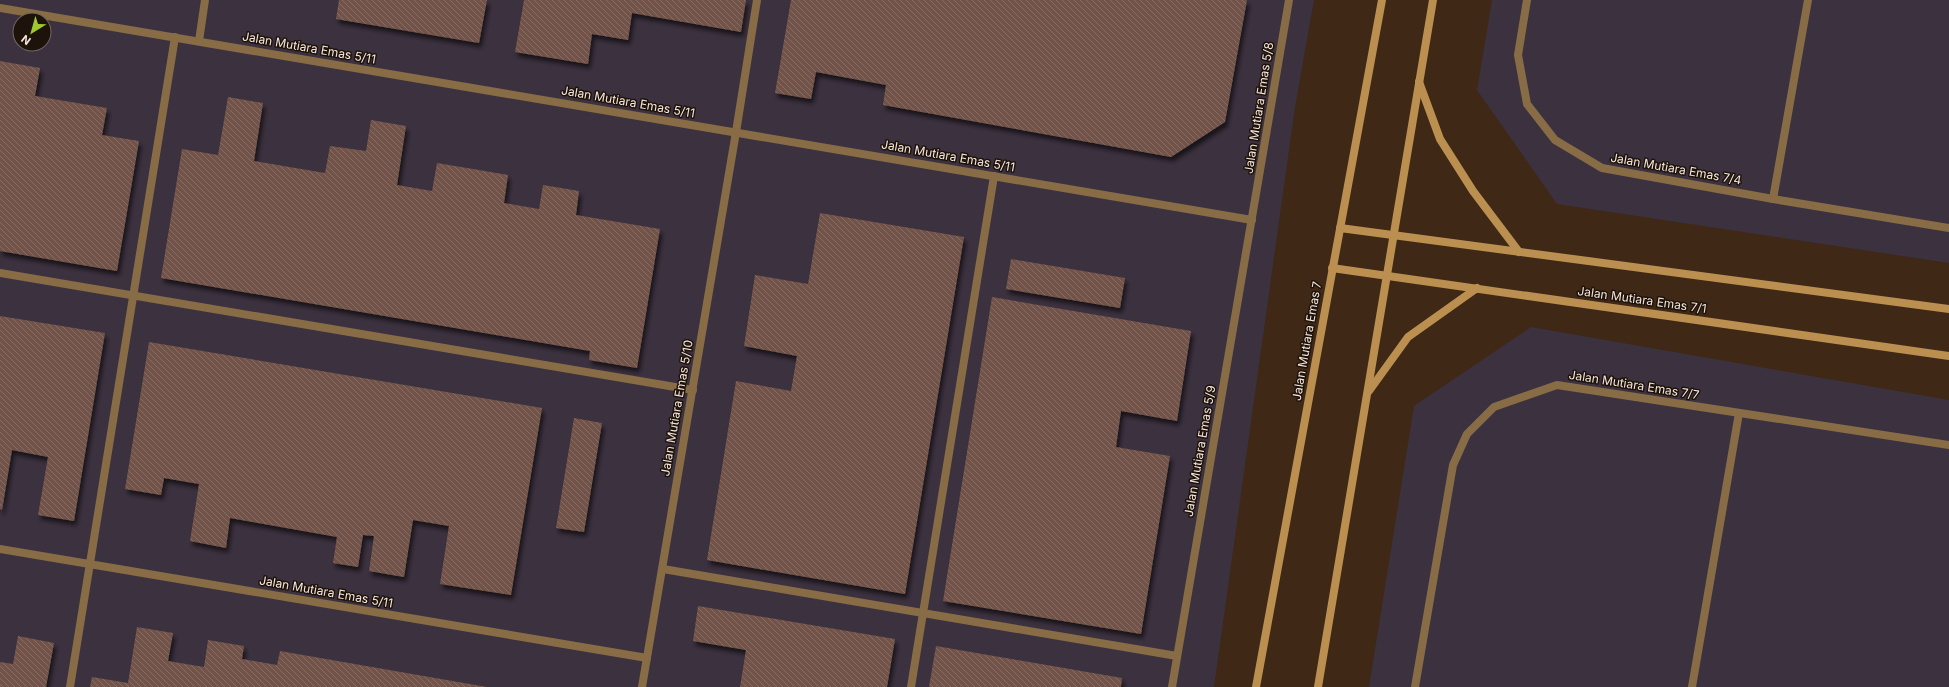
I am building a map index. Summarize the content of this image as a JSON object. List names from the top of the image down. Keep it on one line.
{"streets":{"street":["Jalan Mutiara Emas 5/11","Jalan Mutiara Emas 5/8","Jalan Mutiara Emas 7/4","Jalan Mutiara Emas 7/1","Jalan Mutiara Emas 7","Jalan Mutiara Emas 7/7","Jalan Mutiara Emas 5/10","Jalan Mutiara Emas 5/9"]},"crossings":[["Jalan Mutiara Emas 5/11","Jalan Mutiara Emas 5/8"],["Jalan Mutiara Emas 5/11","Jalan Mutiara Emas 5/10"],["Jalan Mutiara Emas 5/11","Jalan Mutiara Emas 5/9"],["Jalan Mutiara Emas 5/8","Jalan Mutiara Emas 5/9"],["Jalan Mutiara Emas 7/1","Jalan Mutiara Emas 7"]],"north":"bottom left"}
